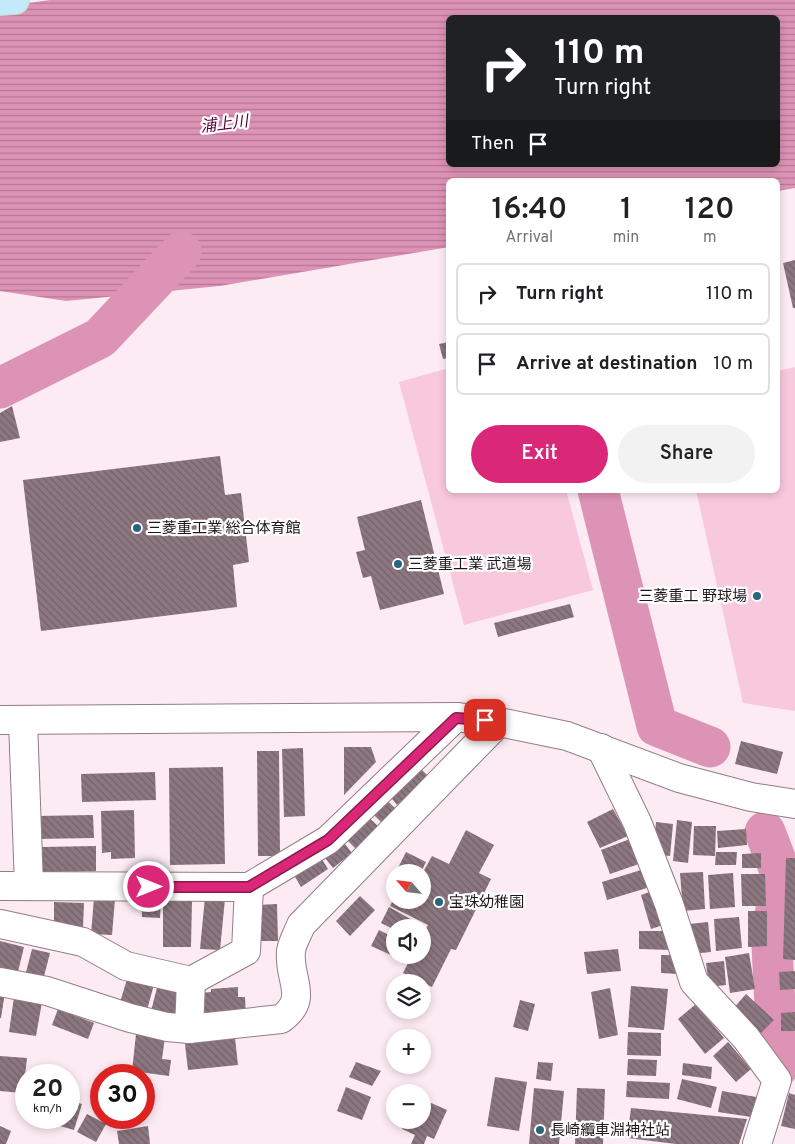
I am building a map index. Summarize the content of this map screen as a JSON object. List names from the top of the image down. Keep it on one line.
{"water":["浦上川"],"places":["三菱重工業 総合体育館","三菱重工業 武道場","三菱重工 野球場","宝珠幼稚園","長崎纜車淵神社站"],"north":"top left","page":{"turn":["110 m","Turn right"],"then":"Then","eta":["16:40","Arrival","1","min","120","m"],"list":[{"name":"Turn right","value":"110 m"},{"name":"Arrive at destination","value":"10 m"}],"buttons":["Exit","Share"],"map_buttons":["+","−"],"speed":"20 km/h","limit":"30"}}
